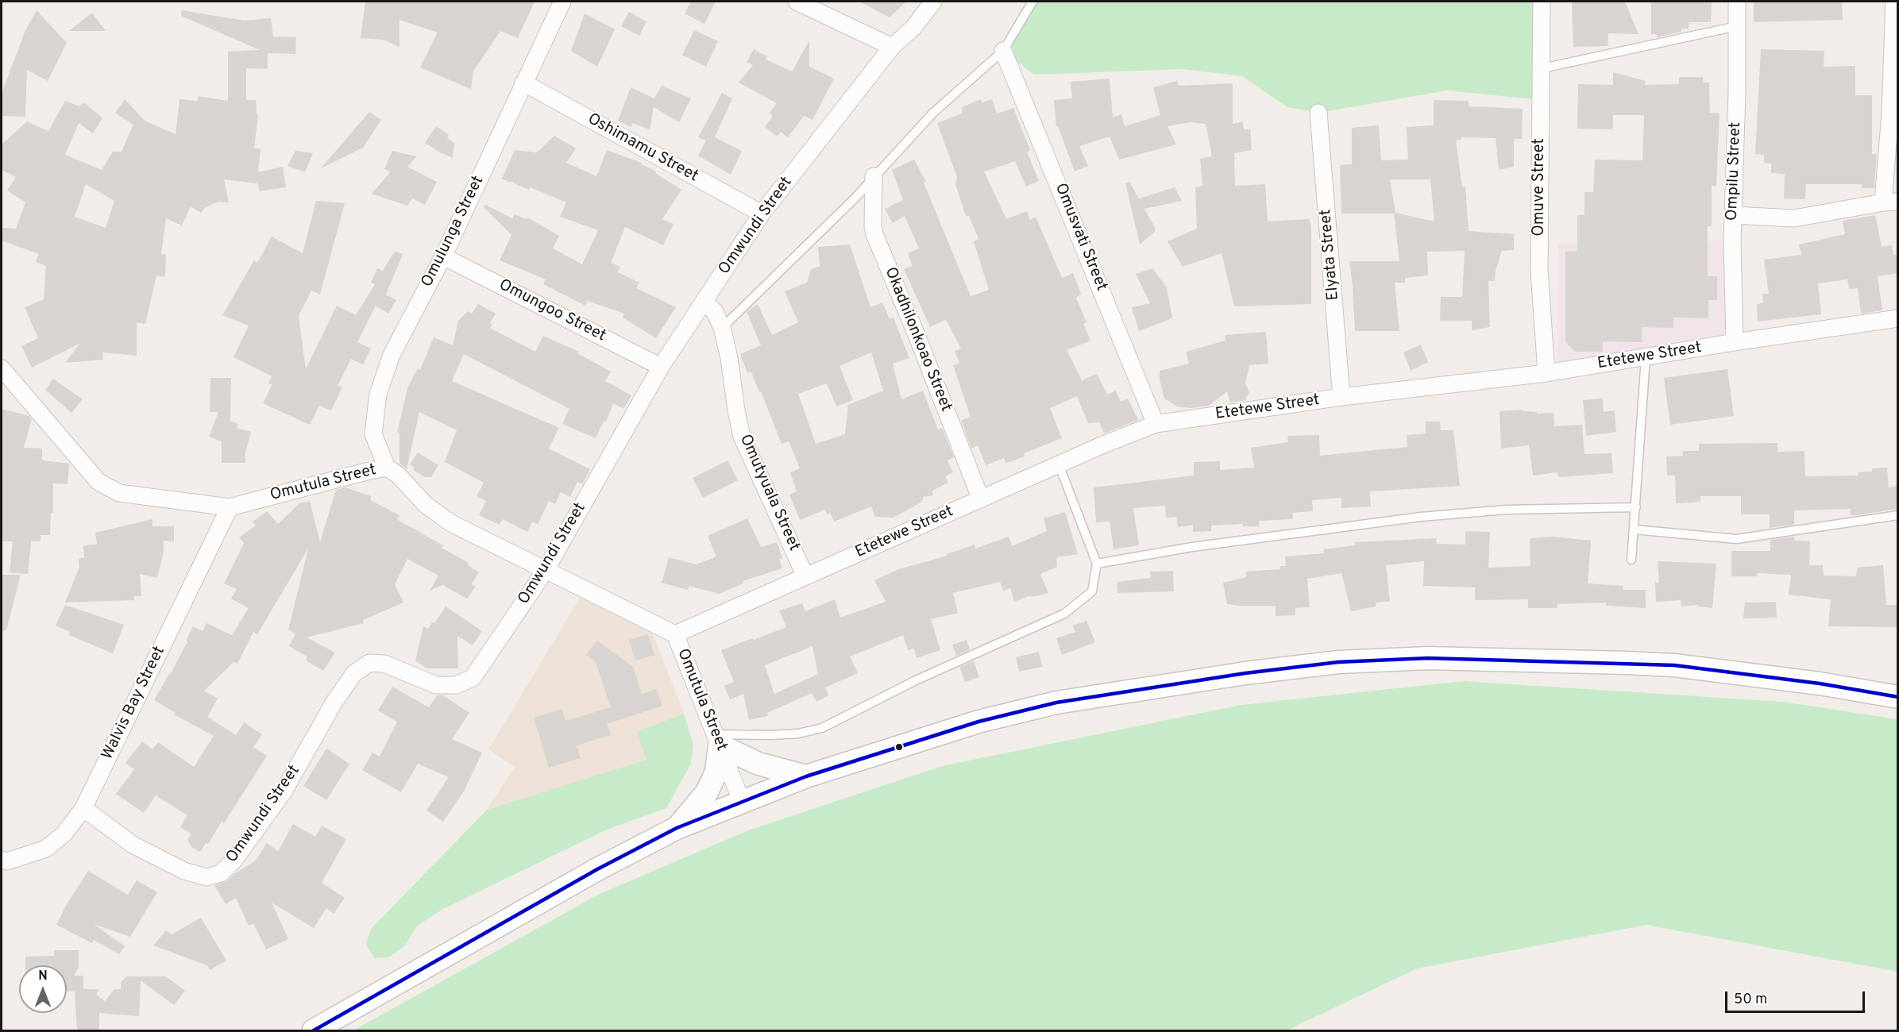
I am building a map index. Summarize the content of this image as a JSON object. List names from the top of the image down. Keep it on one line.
{"streets":{"street":["Oshimamu Street","Ompilu Street","Omuve Street","Omwundi Street","Omulunga Street","Omusvati Street","Elyata Street","Omungoo Street","Okadhilonkoao Street","Etetewe Street","Omutula Street","Omutyuala Street","Walvis Bay Street"]},"crossings":[["Oshimamu Street","Omwundi Street"],["Oshimamu Street","Omulunga Street"],["Ompilu Street","Etetewe Street"],["Omuve Street","Etetewe Street"],["Omwundi Street","Omungoo Street"],["Omwundi Street","Omutula Street"],["Omwundi Street","Omutyuala Street"],["Omwundi Street","Walvis Bay Street"],["Omulunga Street","Omungoo Street"],["Omulunga Street","Omutula Street"],["Omusvati Street","Etetewe Street"],["Elyata Street","Etetewe Street"],["Okadhilonkoao Street","Etetewe Street"],["Etetewe Street","Omutula Street"],["Etetewe Street","Omutyuala Street"],["Omutula Street","Walvis Bay Street"]],"scale_bar":"50 m","north":"top"}
